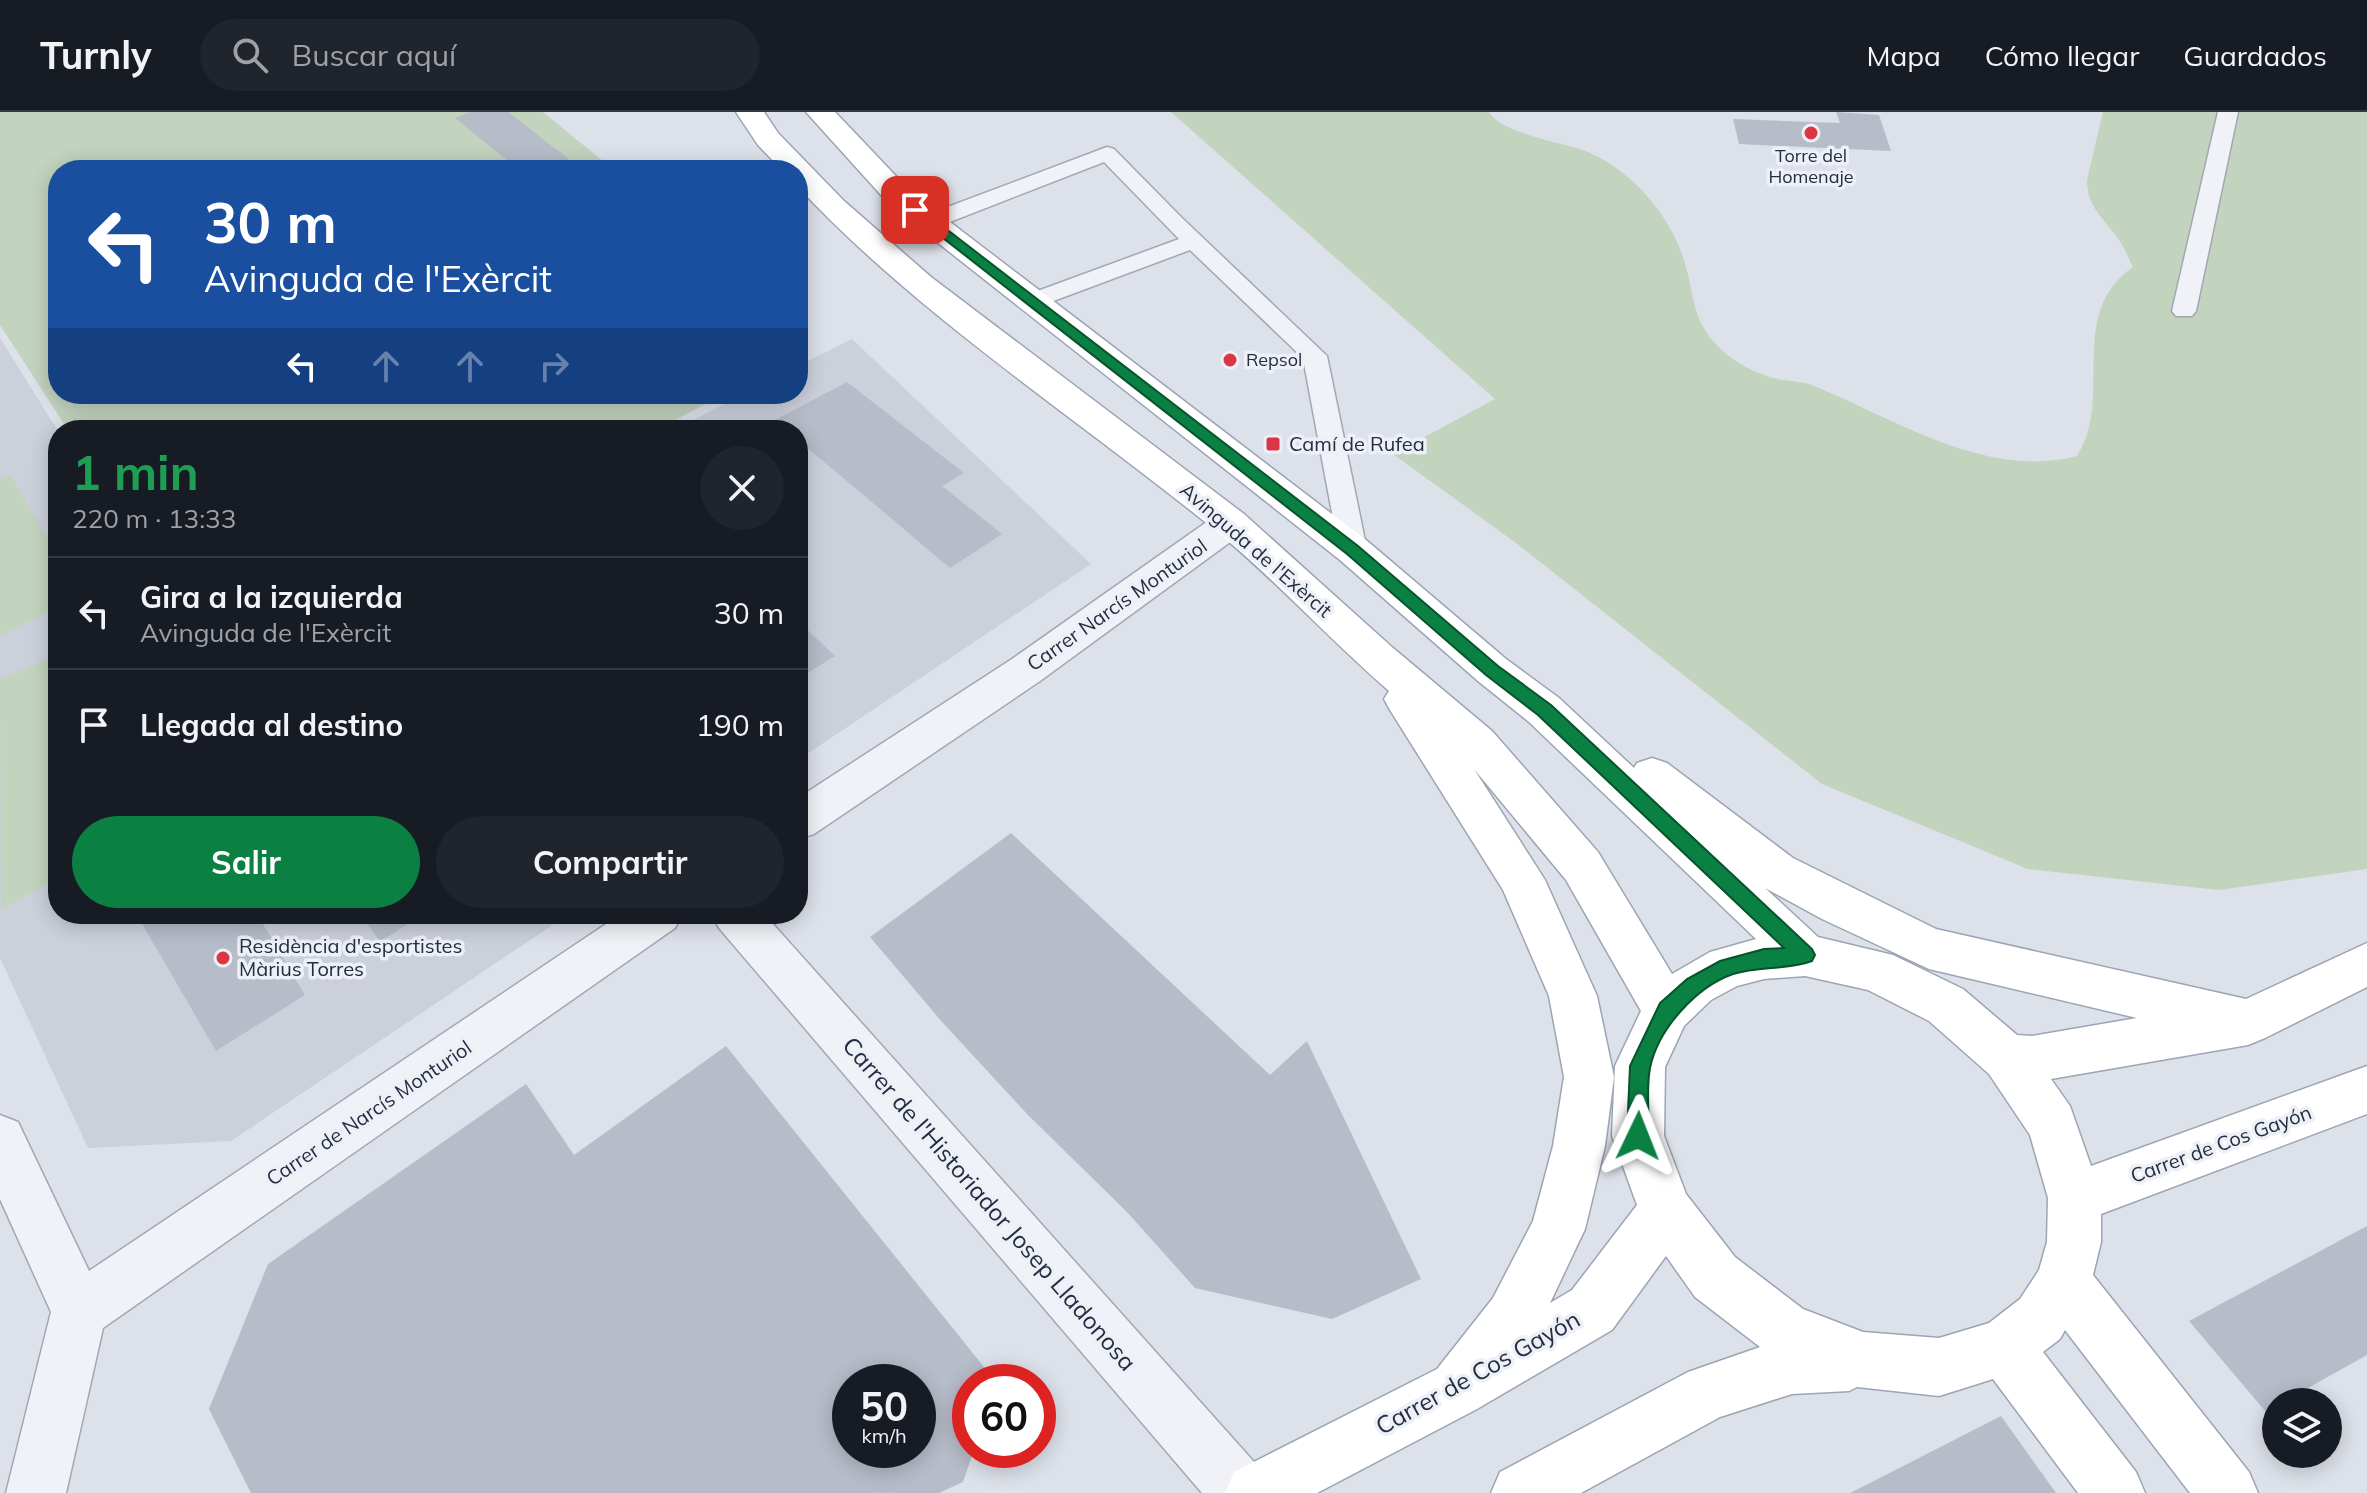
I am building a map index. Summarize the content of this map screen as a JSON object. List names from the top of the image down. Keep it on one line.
{"streets":{"main road":["Avinguda de l'Exèrcit","Carrer de Cos Gayón"],"street":["Carrer Narcís Monturiol","Carrer de Narcís Monturiol","Carrer de l'Historiador Josep Lladonosa"]},"crossings":[["Avinguda de l'Exèrcit","Carrer Narcís Monturiol"]],"places":{"other":["Torre del Homenaje","Repsol","Residència d'esportistes Màrius Torres"],"transit":["Camí de Rufea"]},"page":{"header":"Turnly","search":"Buscar aquí","nav":["Mapa","Cómo llegar","Guardados"],"turn":["30 m","Avinguda de l'Exèrcit"],"heading":["1 min","220 m · 13:33"],"list":[{"name":"Gira a la izquierda","note":"Avinguda de l'Exèrcit","value":"30 m"},{"name":"Llegada al destino","value":"190 m"}],"buttons":["Salir","Compartir"],"speed":"50 km/h","limit":"60"}}
